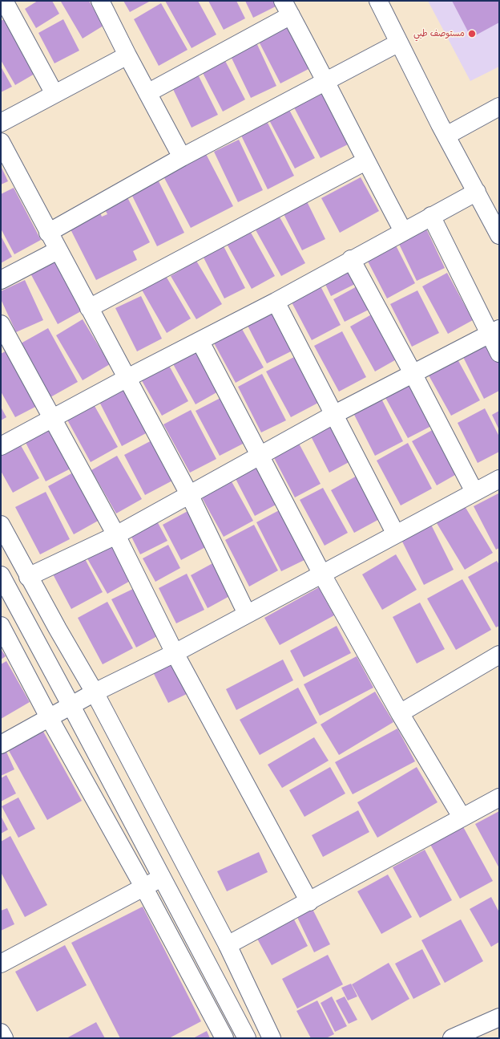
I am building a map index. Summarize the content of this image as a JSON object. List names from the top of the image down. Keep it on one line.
{"places":["مستوصف طبي"]}
